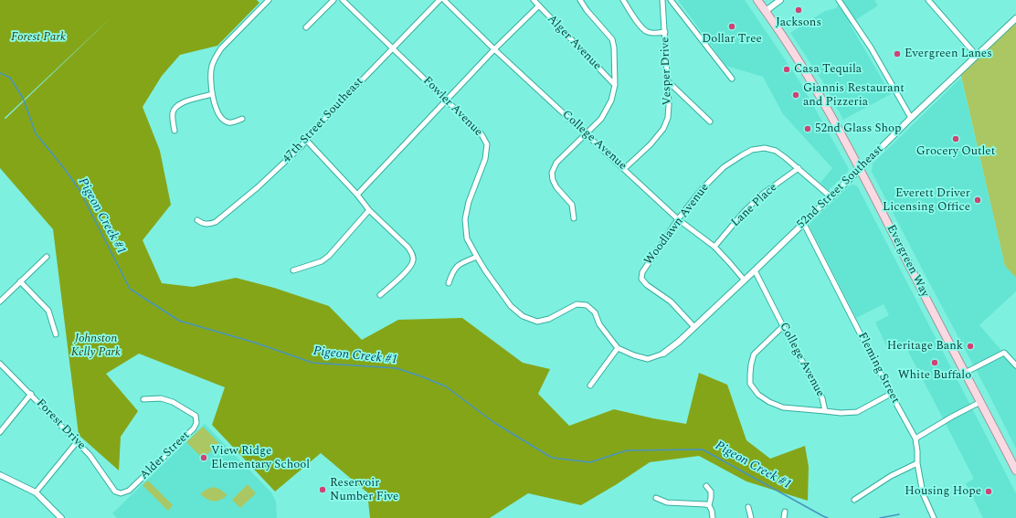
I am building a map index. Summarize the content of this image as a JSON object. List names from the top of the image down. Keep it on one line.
{"streets":{"main road":["Evergreen Way"],"street":["Alger Avenue","Vesper Drive","Fowler Avenue","47th Street Southeast","College Avenue","52nd Street Southeast","Lane Place","Woodlawn Avenue","Fleming Street","Forest Drive","Alder Street"]},"crossings":[["Vesper Drive","College Avenue"],["Fowler Avenue","47th Street Southeast"],["Fowler Avenue","52nd Street Southeast"],["College Avenue","52nd Street Southeast"],["College Avenue","Lane Place"],["College Avenue","Woodlawn Avenue"],["52nd Street Southeast","Woodlawn Avenue"],["52nd Street Southeast","Evergreen Way"],["52nd Street Southeast","Fleming Street"],["Lane Place","Woodlawn Avenue"],["Forest Drive","Alder Street"]],"water":["Pigeon Creek #1"],"parks":["Forest Park","Johnston Kelly Park"],"places":["Jacksons","Dollar Tree","Evergreen Lanes","Casa Tequila","Giannis Restaurant and Pizzeria","52nd Glass Shop","Grocery Outlet","Everett Driver Licensing Office","Heritage Bank","White Buffalo","View Ridge Elementary School","Reservoir Number Five","Housing Hope"]}
